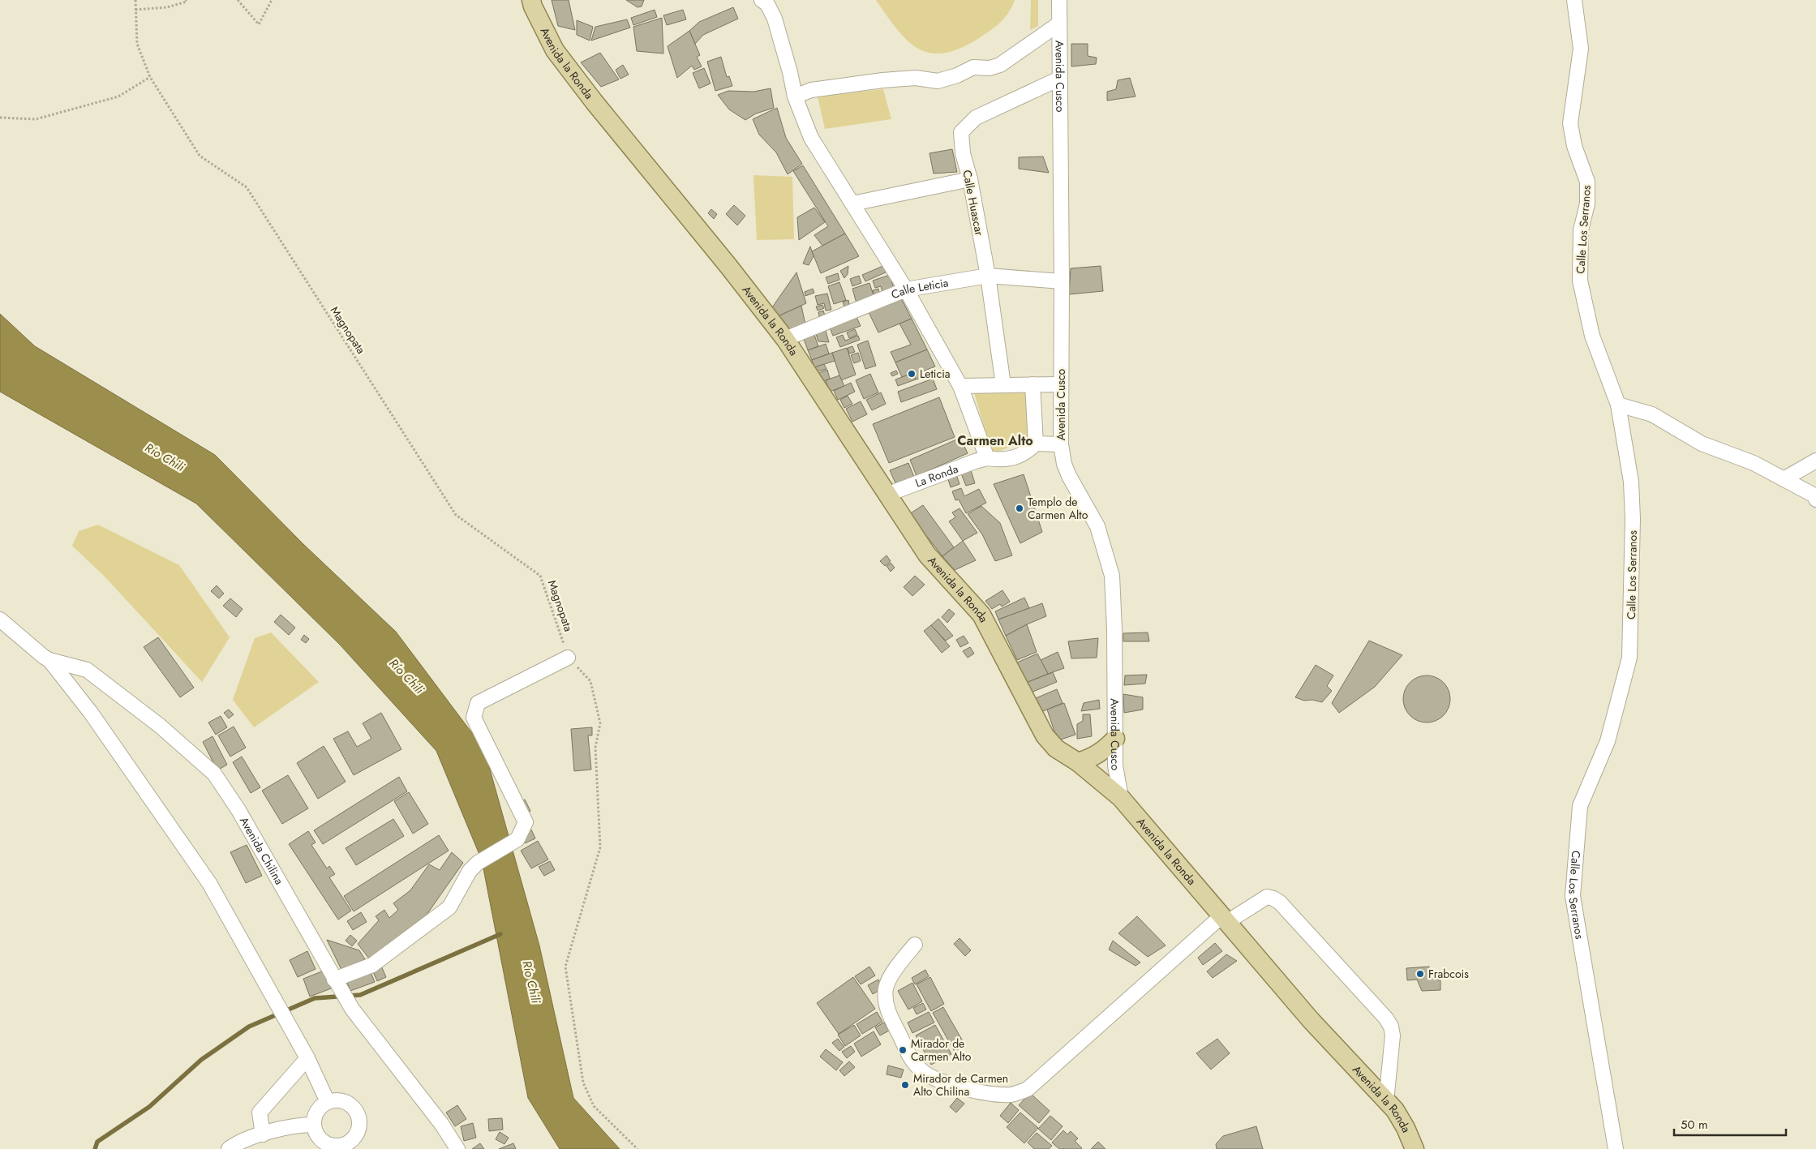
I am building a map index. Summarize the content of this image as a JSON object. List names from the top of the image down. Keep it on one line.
{"streets":{"main road":["Avenida la Ronda"],"street":["Avenida Cusco","Calle Huascar","Calle Los Serranos","Calle Leticia","La Ronda","Avenida Chilina"],"path":["Magnopata"]},"crossings":[["Avenida la Ronda","Avenida Cusco"],["Avenida la Ronda","Calle Leticia"],["Avenida la Ronda","La Ronda"],["Avenida Cusco","Calle Huascar"],["Avenida Cusco","Calle Leticia"],["Calle Huascar","Calle Leticia"]],"districts":["Carmen Alto"],"water":["Río Chili"],"places":["Leticia","Templo de Carmen Alto","Frabcois","Mirador de Carmen Alto","Mirador de Carmen Alto Chilina"],"scale_bar":"50 m"}
